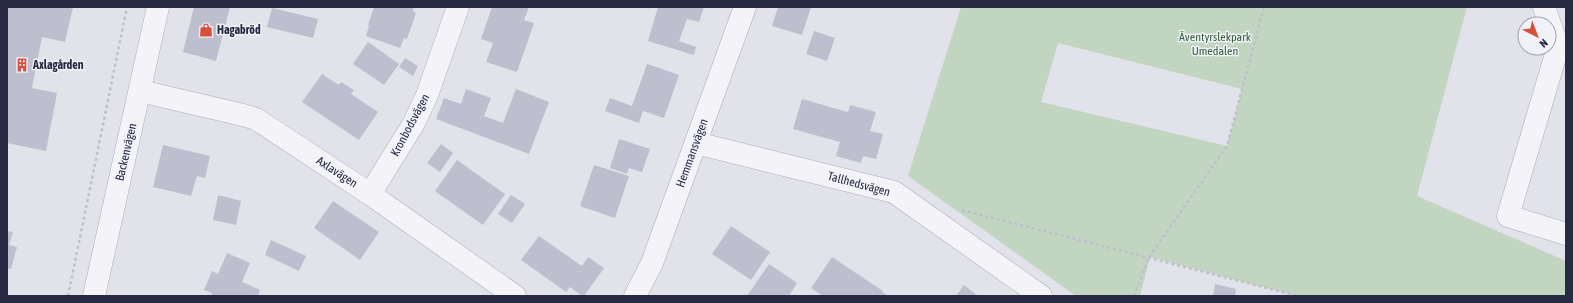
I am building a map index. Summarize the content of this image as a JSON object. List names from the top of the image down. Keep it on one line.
{"streets":{"street":["Kronbodsvägen","Backenvägen","Hemmansvägen","Axlavägen","Tallhedsvägen"]},"crossings":[["Kronbodsvägen","Axlavägen"],["Backenvägen","Axlavägen"],["Hemmansvägen","Tallhedsvägen"]],"parks":["Äventyrslekpark Umedalen"],"places":{"shop":["Hagabröd"],"building":["Axlagården"]},"north":"bottom right"}
